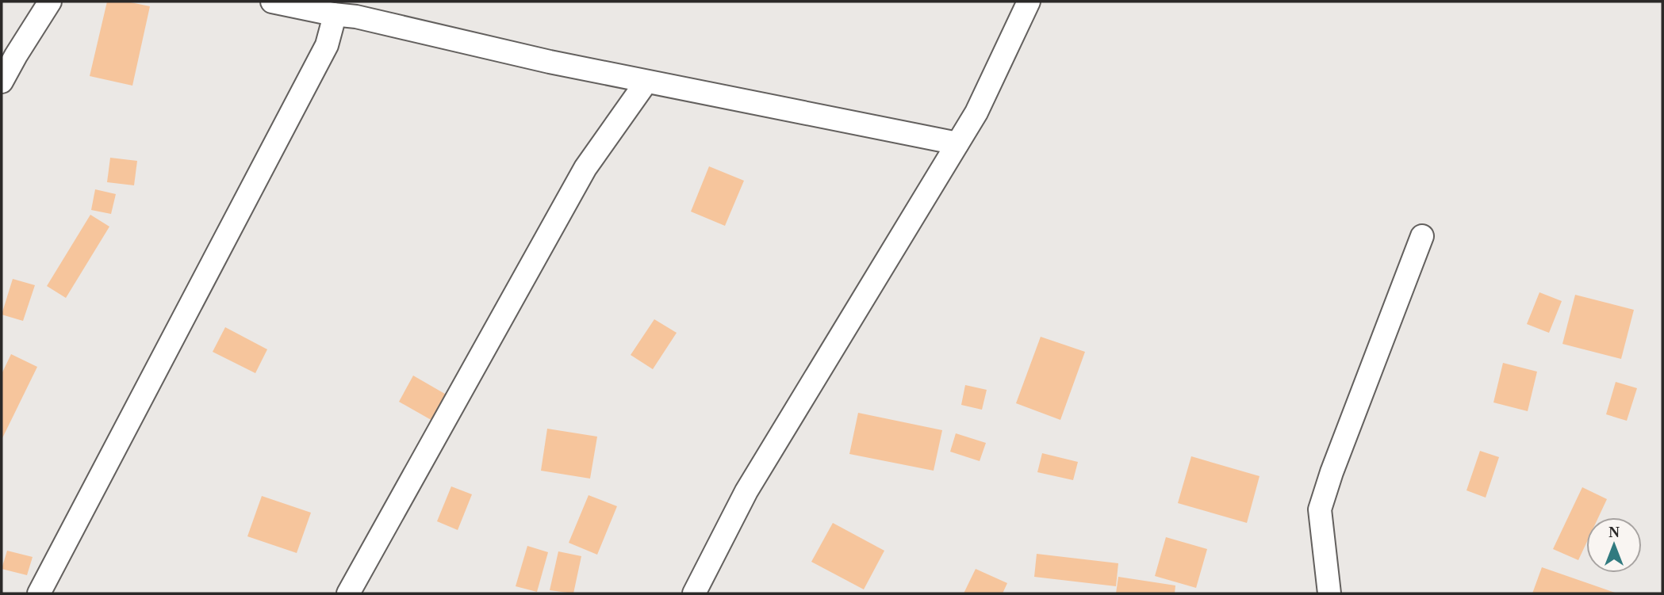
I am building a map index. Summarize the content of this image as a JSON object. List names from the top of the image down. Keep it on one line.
{"north":"top"}
